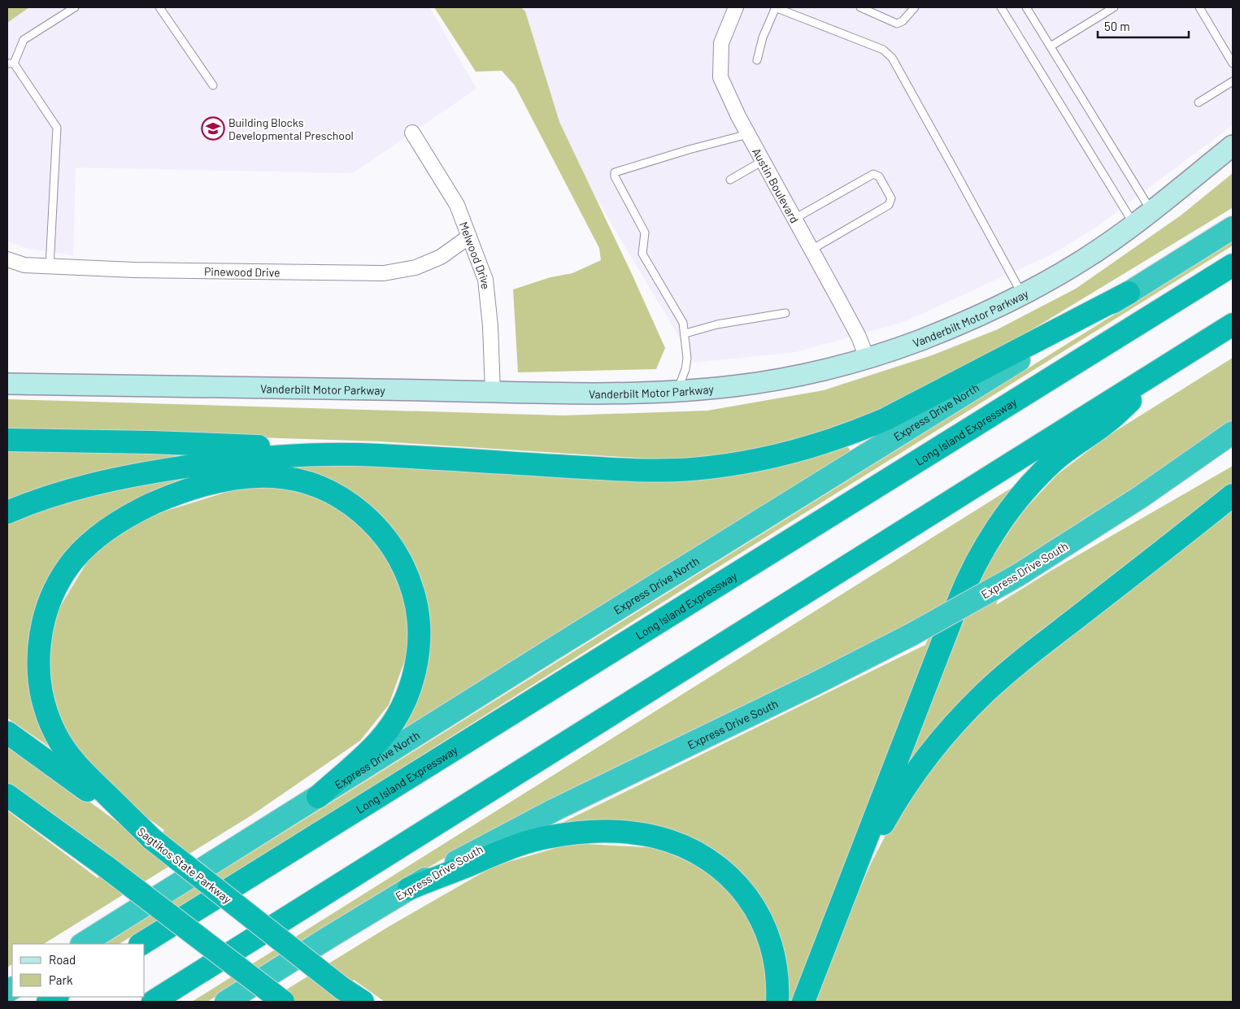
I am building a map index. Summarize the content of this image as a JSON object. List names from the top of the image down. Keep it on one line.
{"streets":{"highway":["Express Drive North","Long Island Expressway","Express Drive South","Sagtikos State Parkway"],"main road":["Vanderbilt Motor Parkway"],"street":["Austin Boulevard","Melwood Drive","Pinewood Drive"]},"crossings":[["Austin Boulevard","Vanderbilt Motor Parkway"],["Melwood Drive","Pinewood Drive"],["Melwood Drive","Vanderbilt Motor Parkway"]],"places":{"school or university":["Building Blocks Developmental Preschool"]},"legend":["Road","Park"],"scale_bar":"50 m"}
